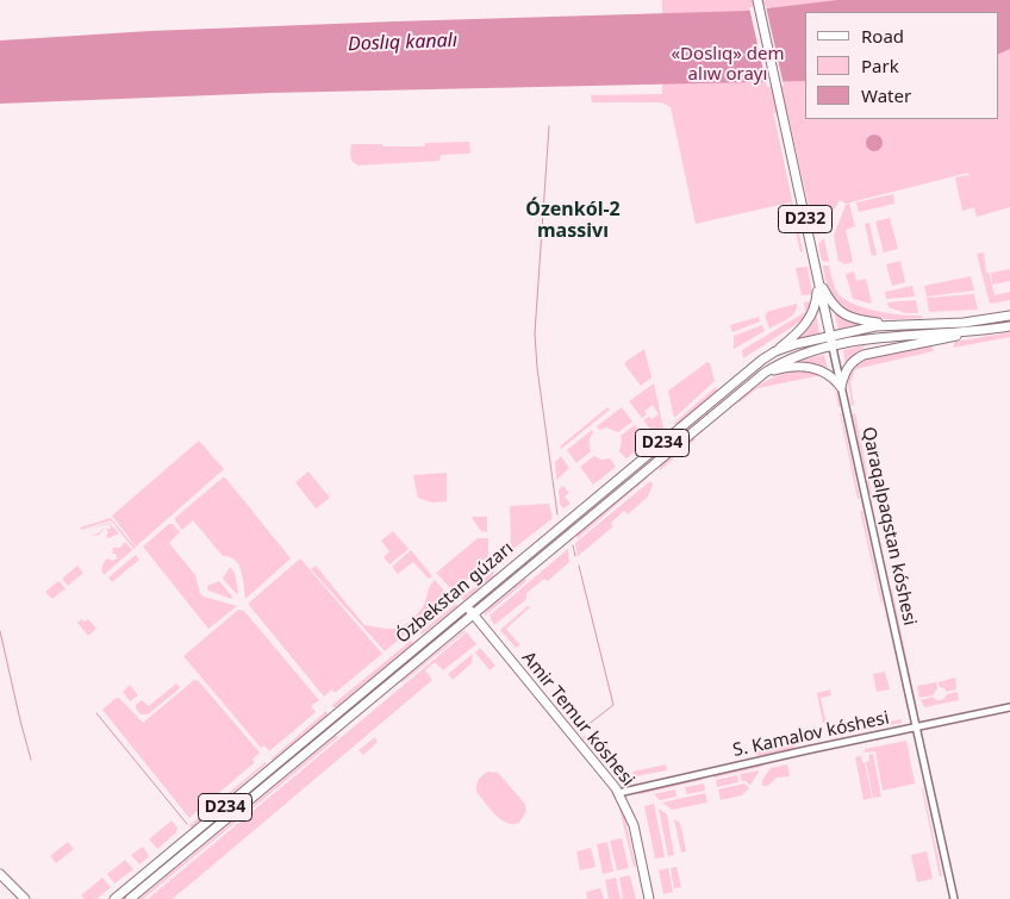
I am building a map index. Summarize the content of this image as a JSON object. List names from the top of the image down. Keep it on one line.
{"streets":{"main road":["D232","D234","Qaraqalpaqstan kóshesi","Ózbekstan gúzarı","Amir Temur kóshesi"],"street":["S. Kamalov kóshesi"]},"crossings":[["D234","Qaraqalpaqstan kóshesi"],["D234","Ózbekstan gúzarı"],["Qaraqalpaqstan kóshesi","Ózbekstan gúzarı"],["Qaraqalpaqstan kóshesi","S. Kamalov kóshesi"],["Ózbekstan gúzarı","Amir Temur kóshesi"],["Amir Temur kóshesi","S. Kamalov kóshesi"]],"districts":["Ózenkól-2 massivı"],"water":["Doslıq kanalı"],"parks":["«Doslıq» dem alıw orayı"],"legend":["Road","Park","Water"]}
